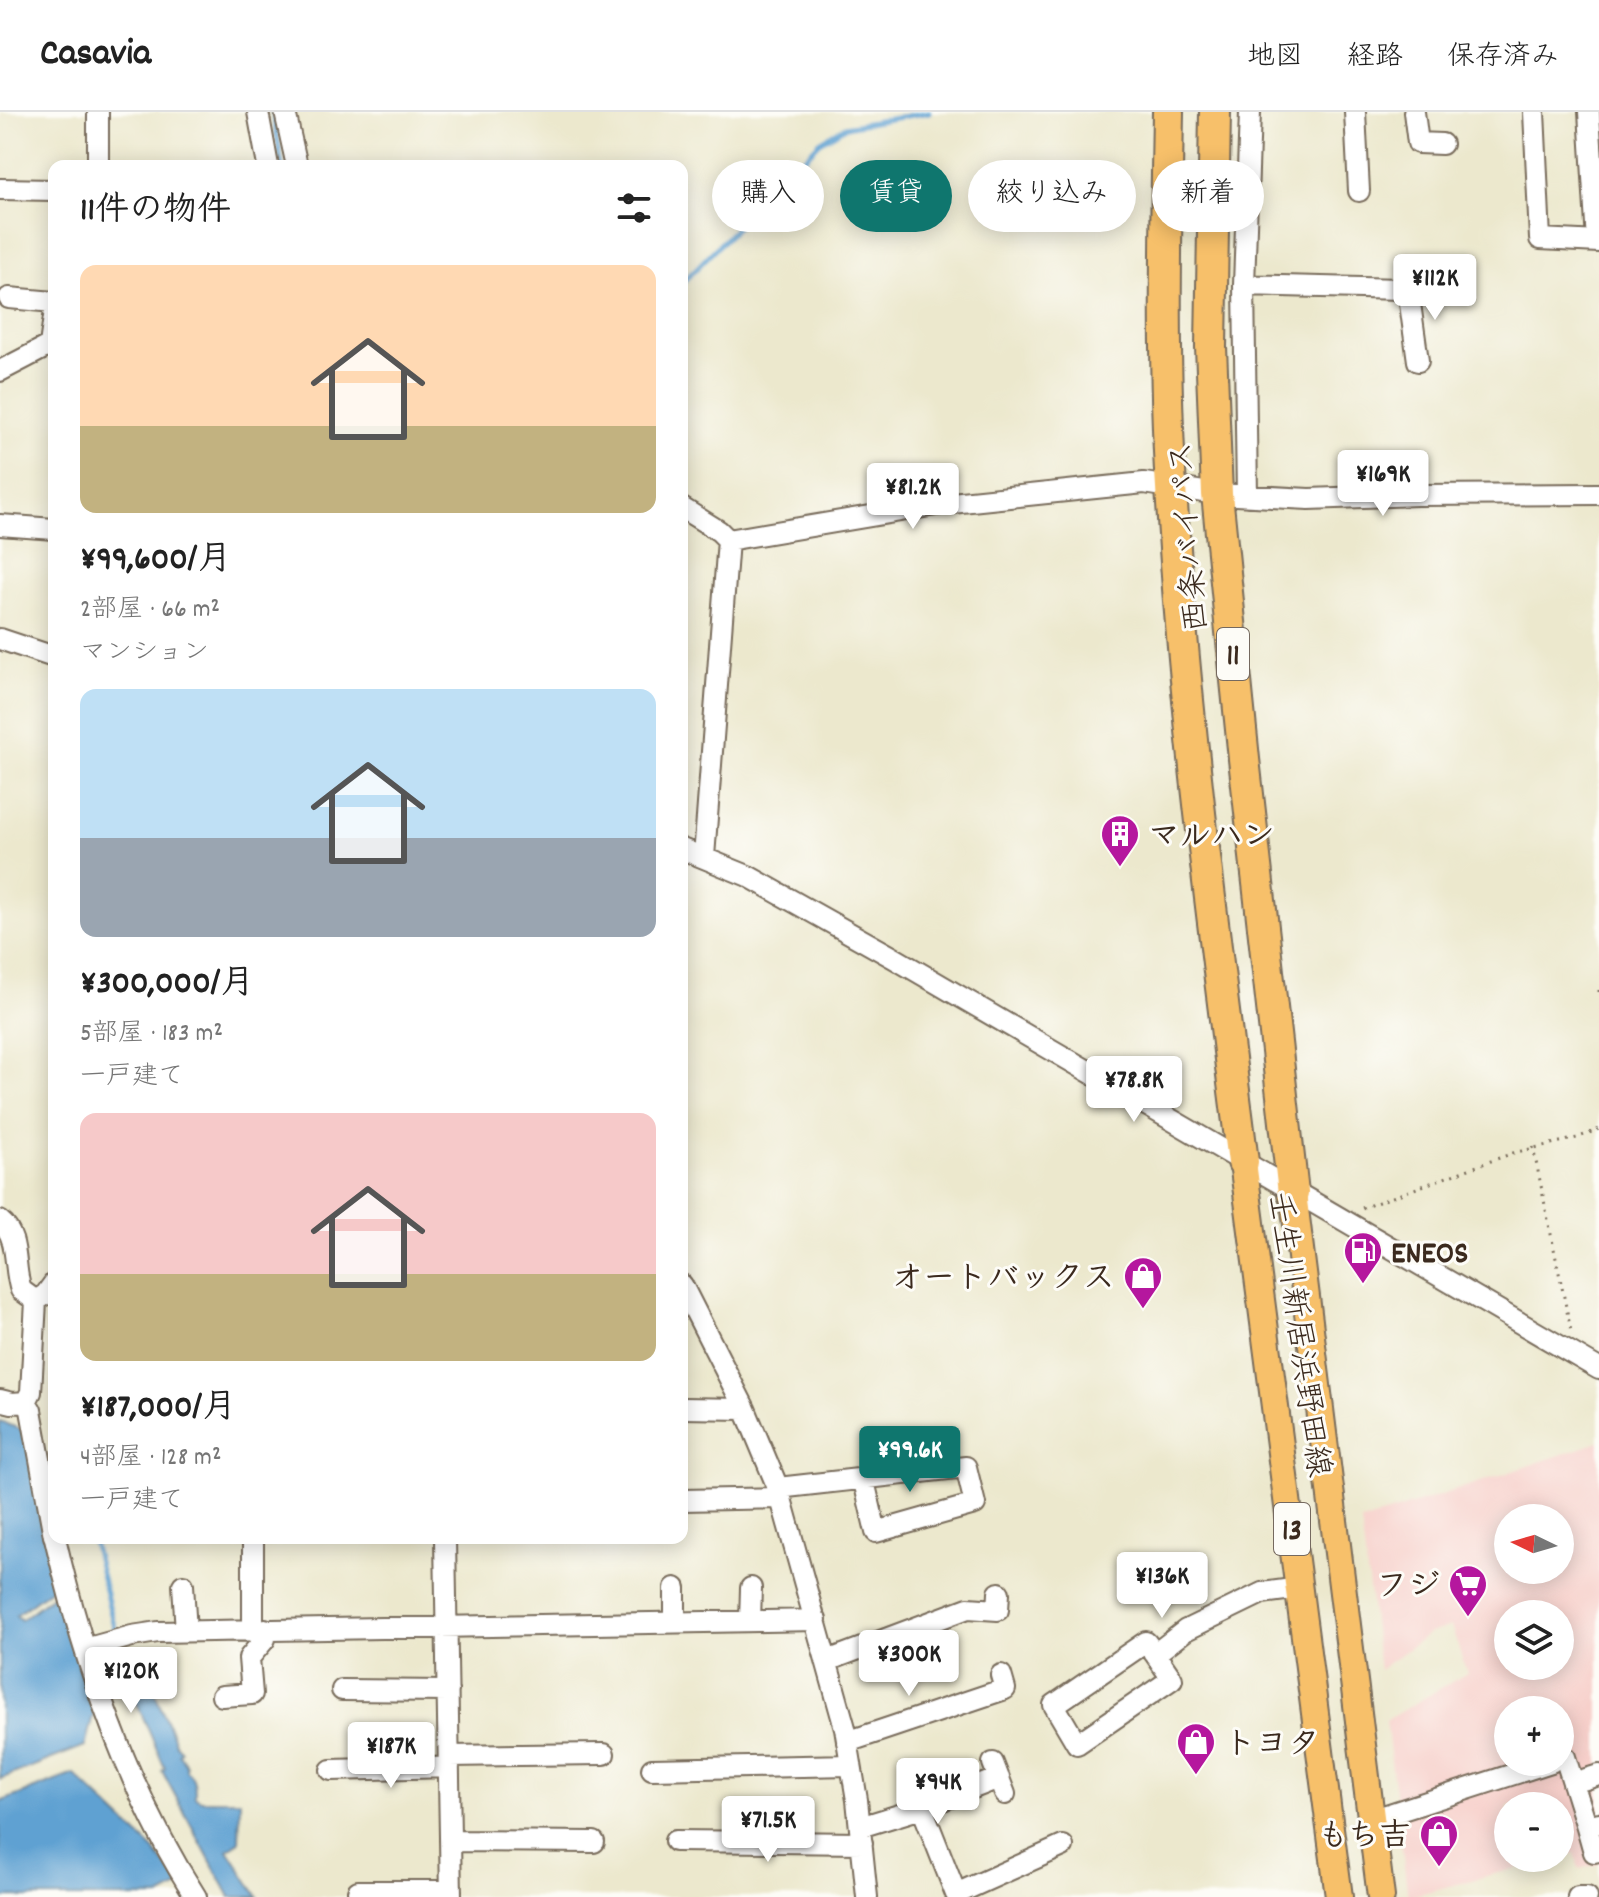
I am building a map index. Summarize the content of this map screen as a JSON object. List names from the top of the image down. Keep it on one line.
{"streets":{"highway":["西条バイパス","11"],"main road":["壬生川新居浜野田線","13"]},"crossings":[["西条バイパス","壬生川新居浜野田線"]],"places":{"building":["マルハン"],"fuel station":["ENEOS"],"shop":["オートバックス","トヨタ","もち吉"],"supermarket":["フジ"]},"north":"left","page":{"header":"Casavia","nav":["地図","経路","保存済み"],"chip":["購入","賃貸","絞り込み","新着"],"heading":"11件の物件","price":["¥112K","¥169K","¥81.2K","¥78.8K","¥99.6K","¥136K","¥300K","¥120K","¥187K","¥94K","¥71.5K"],"list":[{"name":"¥99,600/月","note":"2部屋 · 66 m² · マンション"},{"name":"¥300,000/月","note":"5部屋 · 183 m² · 一戸建て"},{"name":"¥187,000/月","note":"4部屋 · 128 m² · 一戸建て"}],"map_buttons":["+","−"]}}
